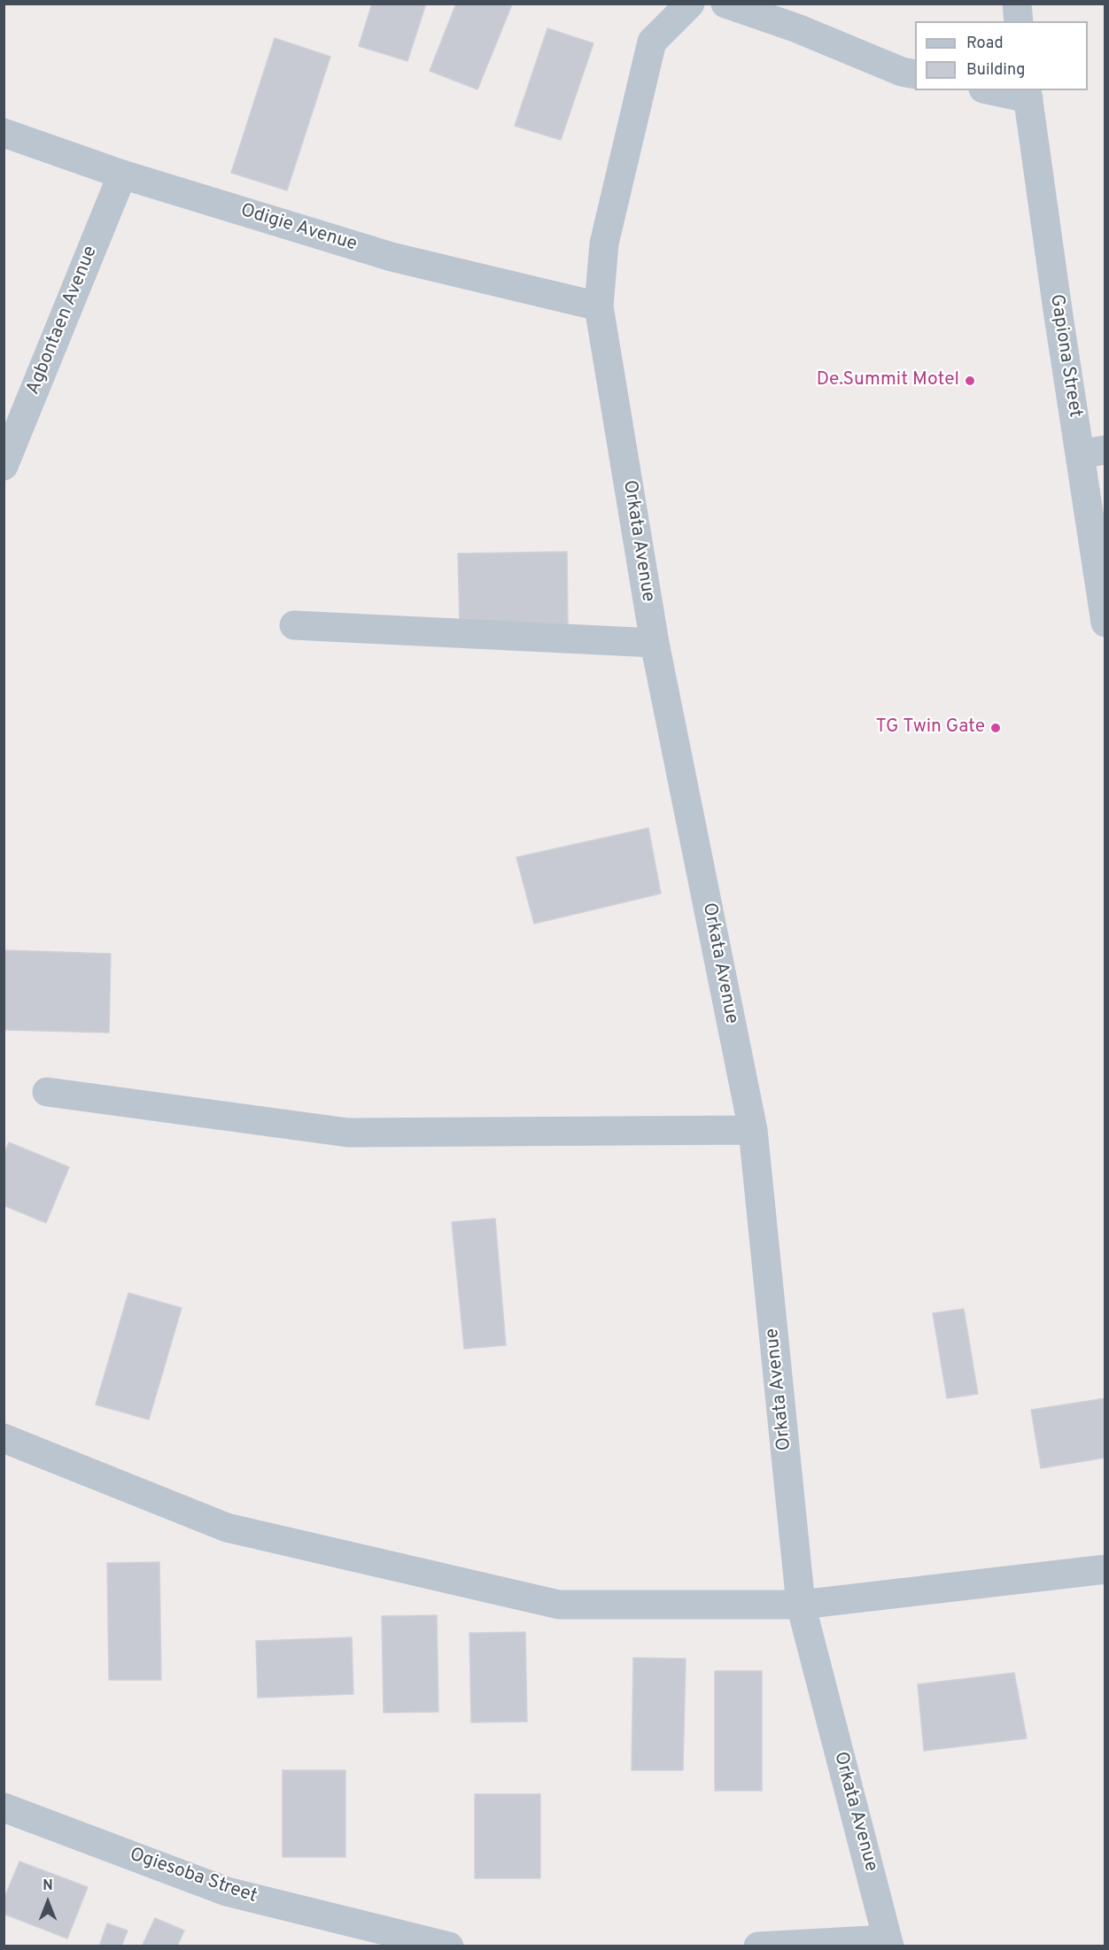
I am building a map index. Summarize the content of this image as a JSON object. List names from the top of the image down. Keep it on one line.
{"streets":{"street":["Odigie Avenue","Agbontaen Avenue","Gapiona Street","Orkata Avenue","Ogiesoba Street"]},"crossings":[["Odigie Avenue","Agbontaen Avenue"],["Odigie Avenue","Orkata Avenue"]],"places":["De.Summit Motel","TG Twin Gate"],"legend":["Road","Building"],"north":"top"}
